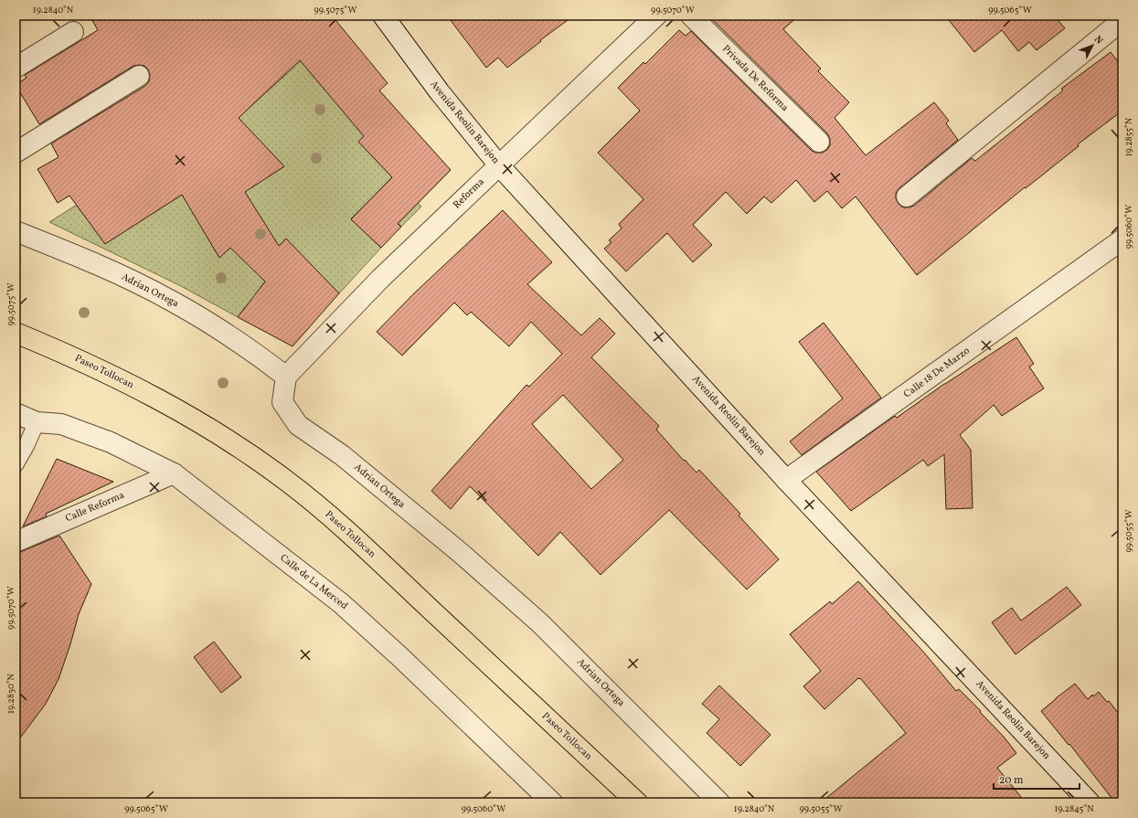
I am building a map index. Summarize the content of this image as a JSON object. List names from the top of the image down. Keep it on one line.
{"streets":{"highway":["Paseo Tollocan"],"street":["Privada De Reforma","Avenida Reolin Barejon","Reforma","Adrian Ortega","Calle 18 De Marzo","Calle Reforma","Calle de La Merced"]},"crossings":[["Avenida Reolin Barejon","Reforma"],["Avenida Reolin Barejon","Calle 18 De Marzo"],["Reforma","Adrian Ortega"],["Calle Reforma","Calle de La Merced"]],"scale_bar":"20 m","north":"top right","coordinates":["19.2840°N","99.5075°W","99.5070°W","99.5065°W","19.2855°N","99.5060°W","99.5055°W","19.2830°N","19.2845°N"]}
